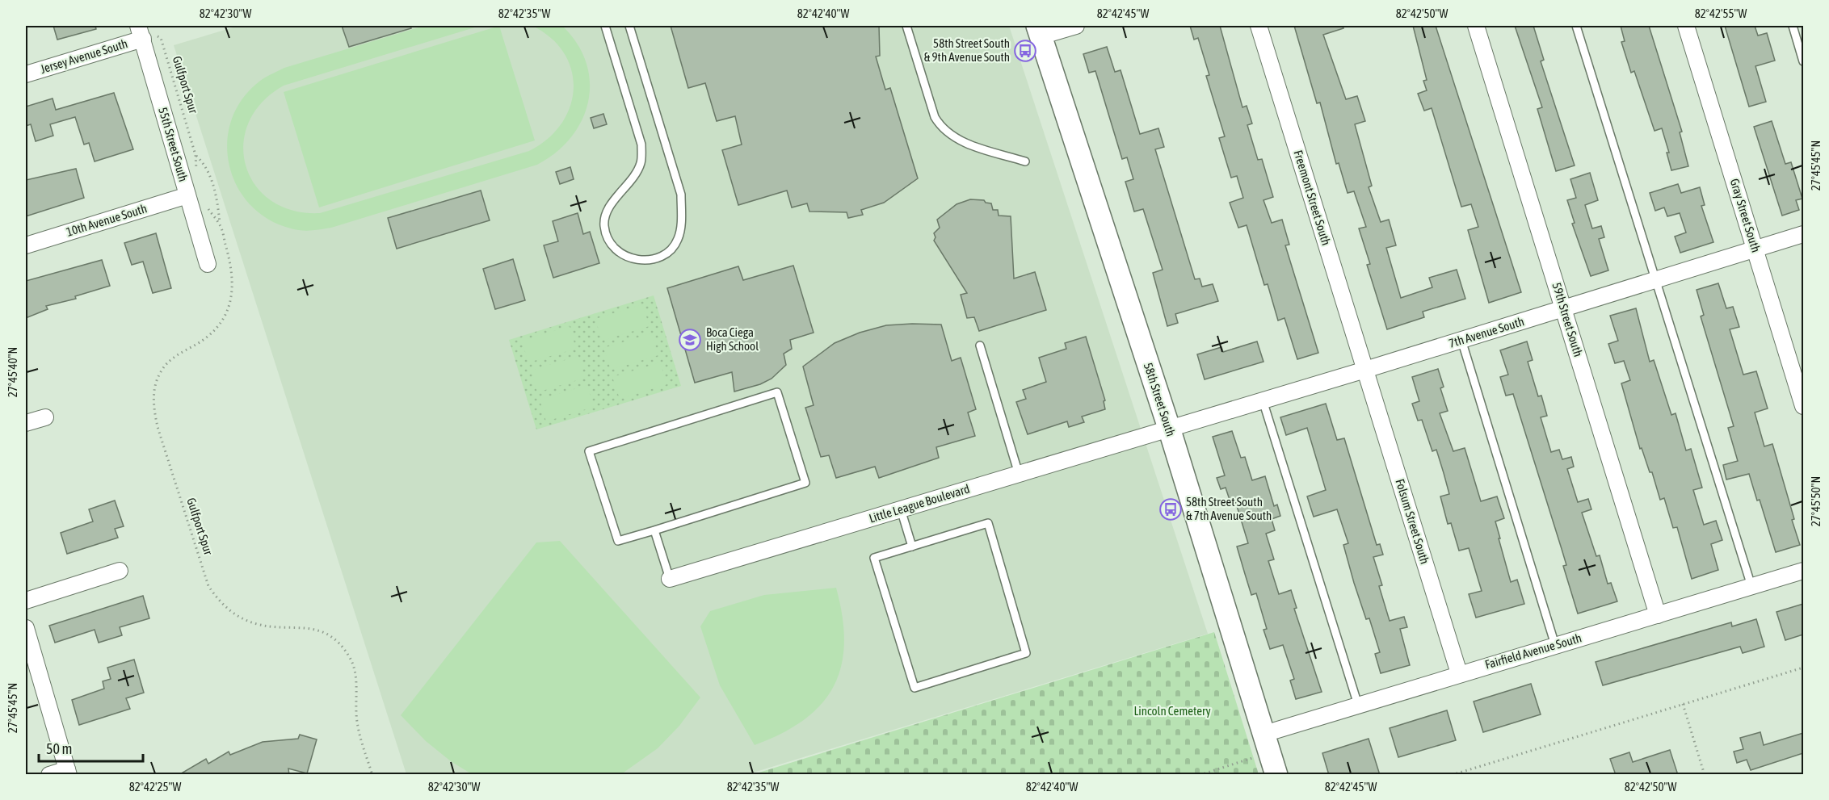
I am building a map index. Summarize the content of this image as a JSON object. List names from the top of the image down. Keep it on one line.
{"streets":{"street":["Jersey Avenue South","55th Street South","Freemont Street South","Gray Street South","10th Avenue South","59th Street South","7th Avenue South","58th Street South","Little League Boulevard","Folsum Street South","Fairfield Avenue South"],"path":["Gulfport Spur"]},"crossings":[["Jersey Avenue South","Gulfport Spur"],["Jersey Avenue South","55th Street South"],["Gulfport Spur","55th Street South"],["55th Street South","10th Avenue South"],["Freemont Street South","7th Avenue South"],["Freemont Street South","Folsum Street South"],["Gray Street South","7th Avenue South"],["59th Street South","7th Avenue South"],["59th Street South","Fairfield Avenue South"],["7th Avenue South","58th Street South"],["7th Avenue South","Little League Boulevard"],["7th Avenue South","Folsum Street South"],["58th Street South","Little League Boulevard"],["58th Street South","Fairfield Avenue South"],["Folsum Street South","Fairfield Avenue South"]],"parks":["Lincoln Cemetery"],"places":{"bus stop":["58th Street South & 9th Avenue South","58th Street South & 7th Avenue South"],"school or university":["Boca Ciega High School"]},"scale_bar":"50 m","coordinates":["82°42'30\"W","82°42'35\"W","82°42'40\"W","82°42'45\"W","82°42'50\"W","82°42'55\"W","27°45'45\"N","27°45'40\"N","27°45'50\"N","82°42'25\"W"]}
